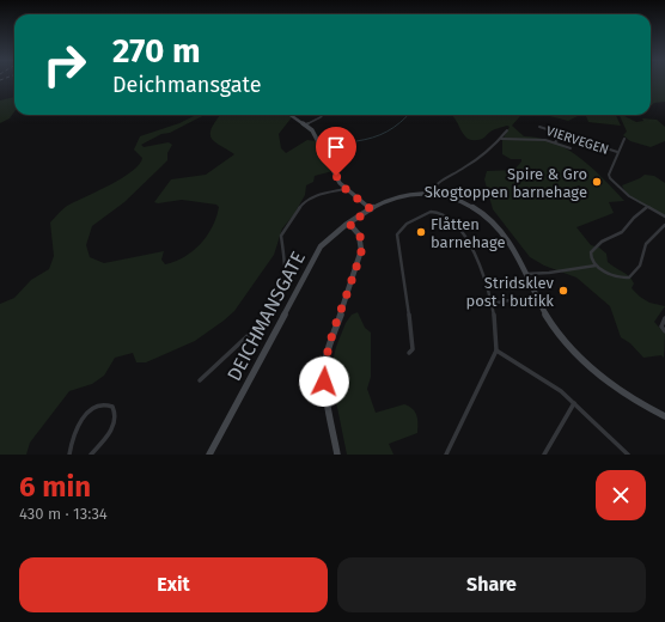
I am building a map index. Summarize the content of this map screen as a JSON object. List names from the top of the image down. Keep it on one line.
{"streets":{"street":["VIERVEGEN","DEICHMANSGATE"]},"places":["Spire & Gro Skogtoppen barnehage","Flåtten barnehage","Stridsklev post i butikk"],"page":{"turn":["270 m","Deichmansgate"],"heading":["6 min","430 m · 13:34"],"buttons":["Exit","Share"]}}
